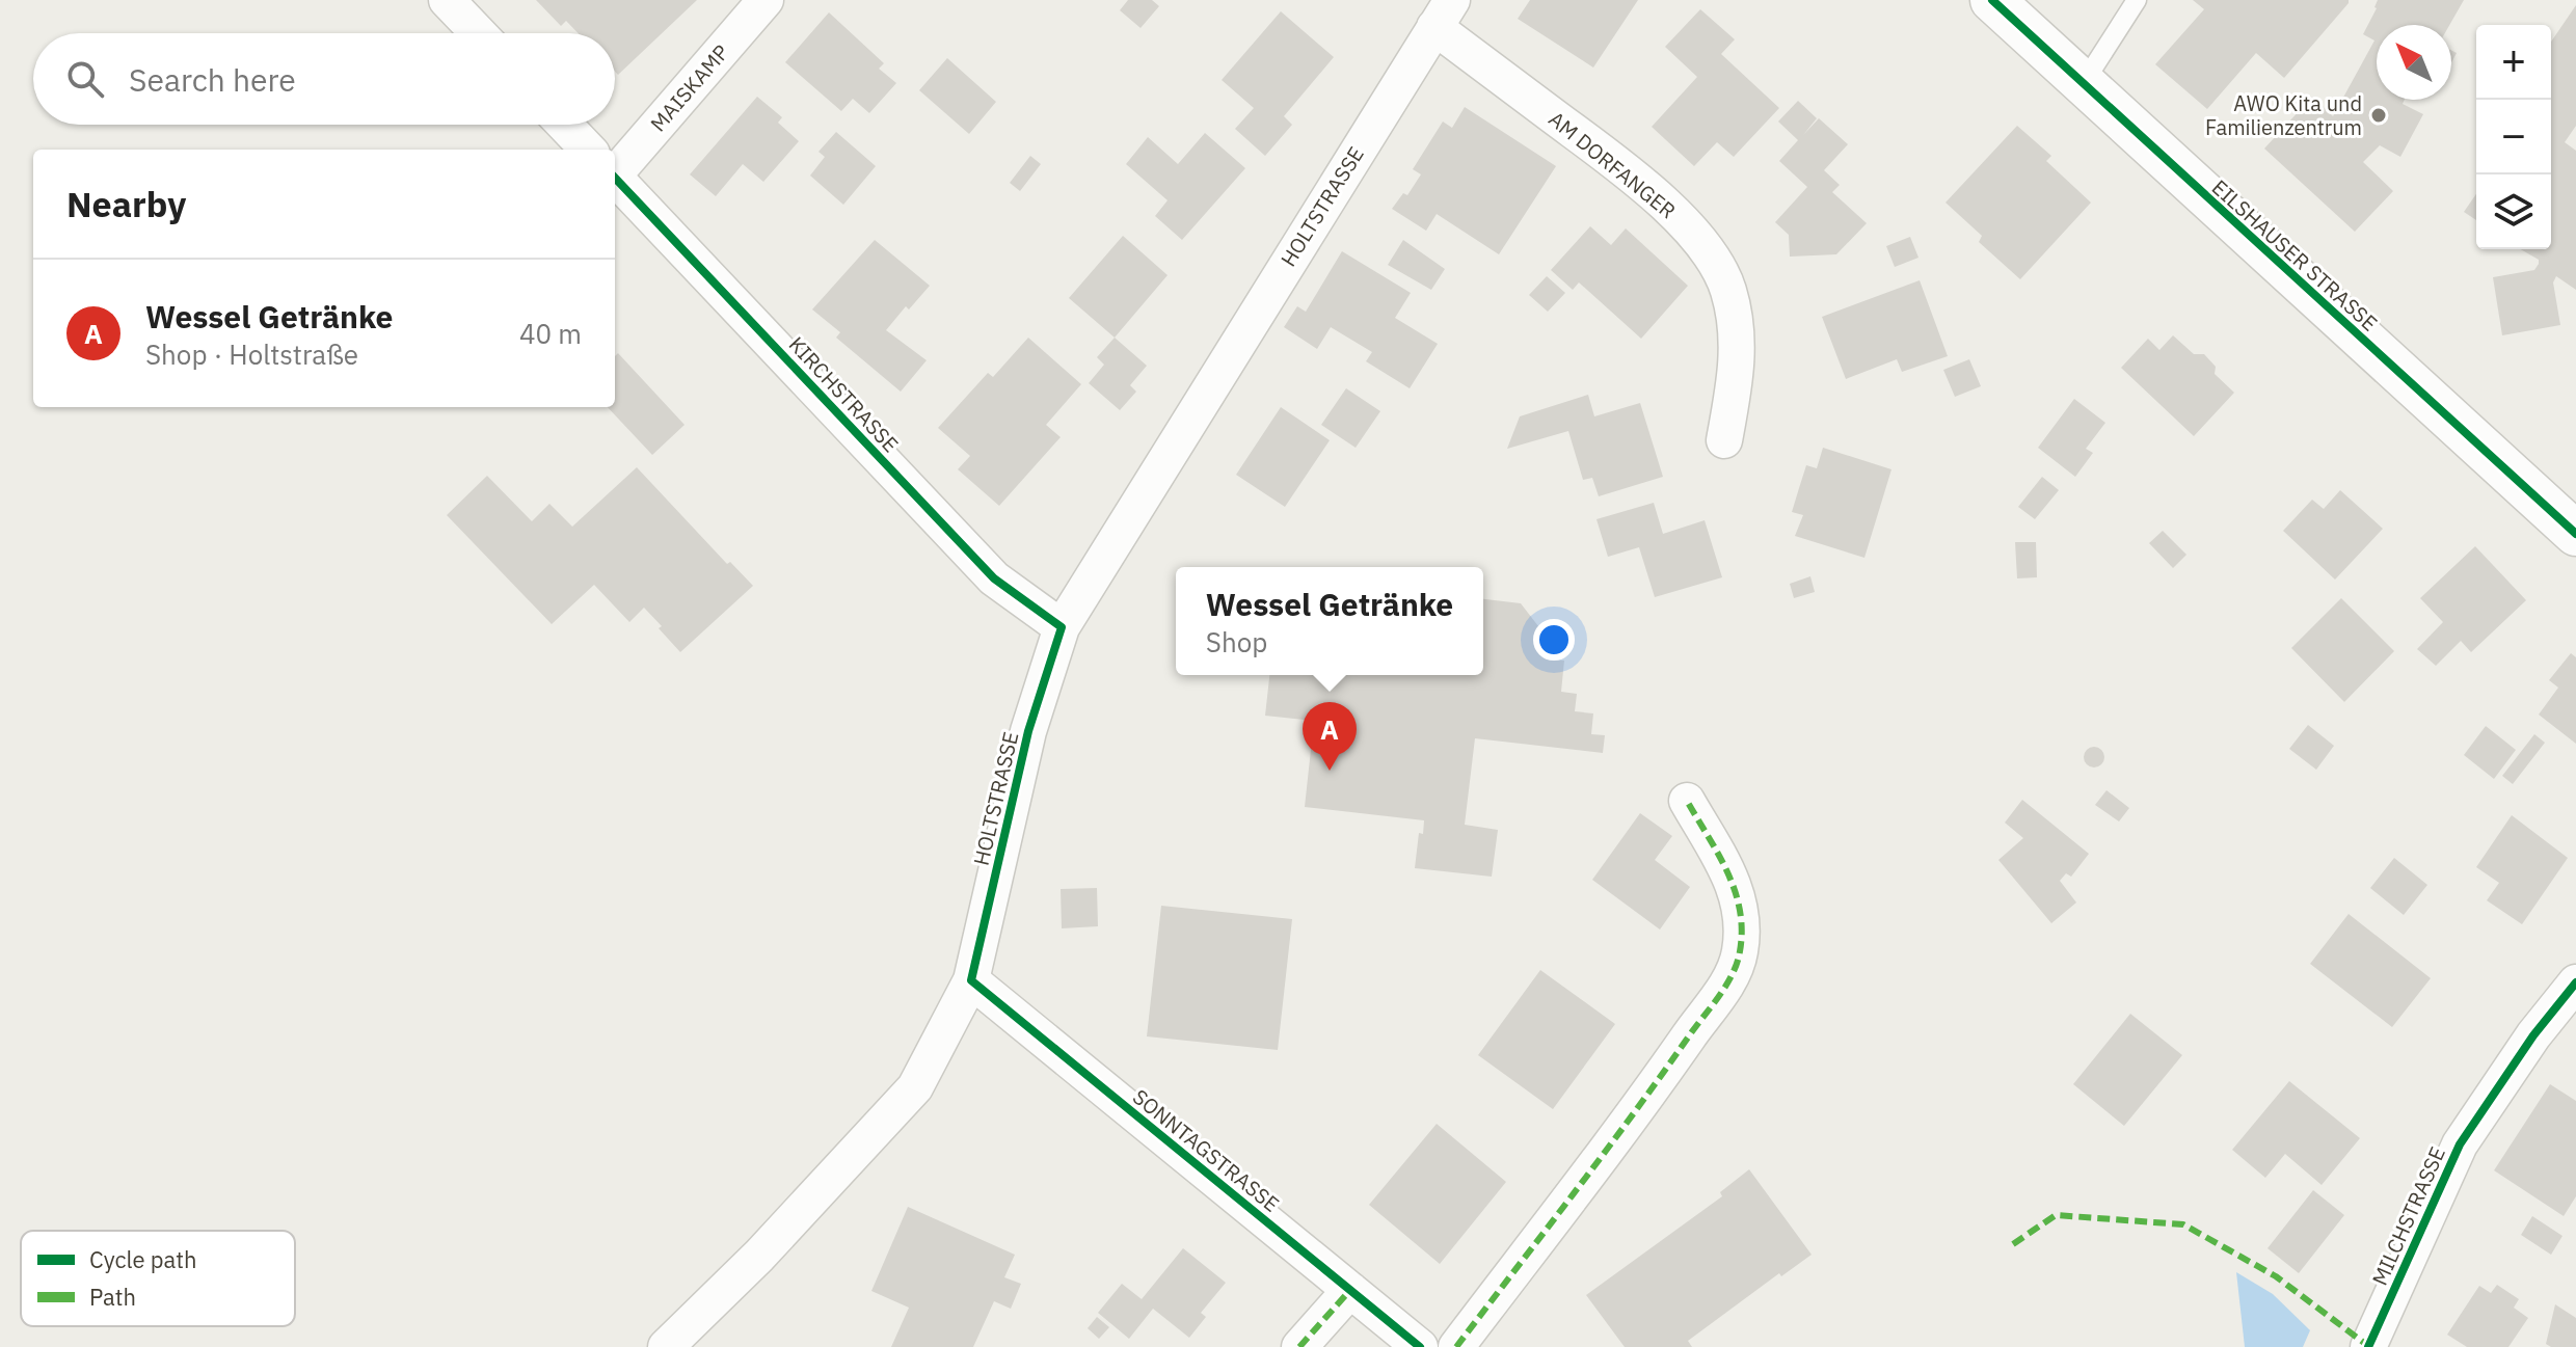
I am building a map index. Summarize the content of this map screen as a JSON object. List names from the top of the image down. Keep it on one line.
{"streets":{"street":["MAISKAMP","AM DORFANGER","HOLTSTRASSE","EILSHAUSER STRASSE","KIRCHSTRASSE","SONNTAGSTRASSE","MILCHSTRASSE"]},"crossings":[["AM DORFANGER","HOLTSTRASSE"],["HOLTSTRASSE","KIRCHSTRASSE"],["HOLTSTRASSE","SONNTAGSTRASSE"]],"places":["AWO Kita und Familienzentrum"],"legend":["Cycle path","Path"],"north":"top left","page":{"map_buttons":["+","−"],"search":"Search here","heading":"Nearby","list":[{"mark":"A","name":"Wessel Getränke","note":"Shop · Holtstraße","value":"40 m"}],"popup":["Wessel Getränke","Shop"],"pins":"A"}}
